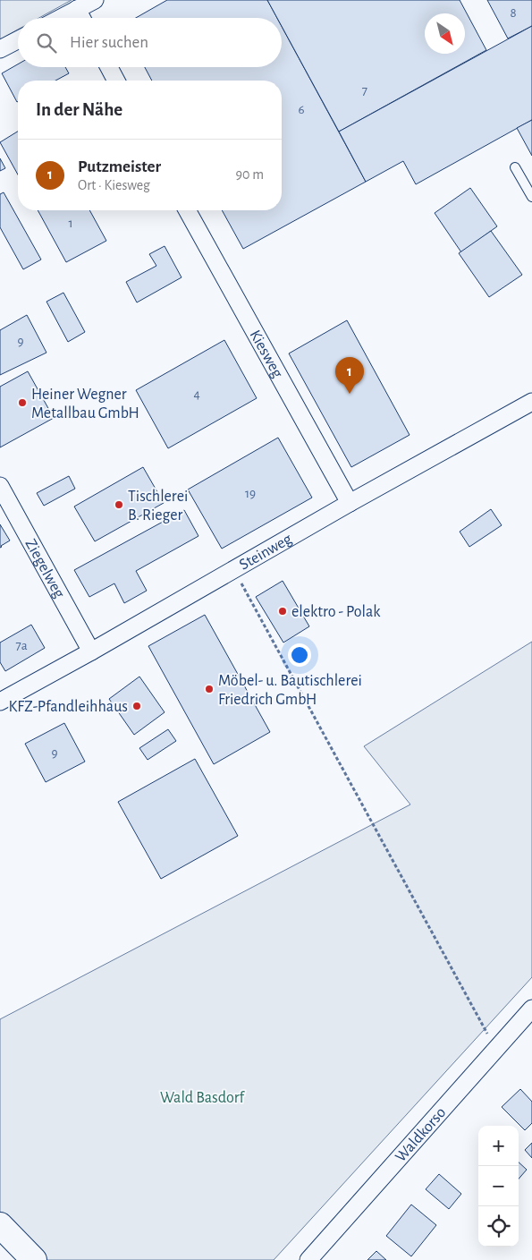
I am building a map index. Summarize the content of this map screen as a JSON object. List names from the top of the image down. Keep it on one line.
{"streets":{"street":["Kiesweg","Steinweg","Ziegelweg","Waldkorso"]},"crossings":[["Kiesweg","Steinweg"],["Steinweg","Ziegelweg"]],"parks":["Wald Basdorf"],"places":["Heiner Wegner Metallbau GmbH","Tischlerei B. Rieger","elektro - Polak","Möbel- u. Bautischlerei Friedrich GmbH","KFZ-Pfandleihhaus"],"house_numbers":["8","7","6","1","9","4","19","7a","9"],"north":"bottom right","page":{"search":"Hier suchen","heading":"In der Nähe","list":[{"mark":"1","name":"Putzmeister","note":"Ort · Kiesweg","value":"90 m"}],"pins":"1","map_buttons":["+","−"]}}
